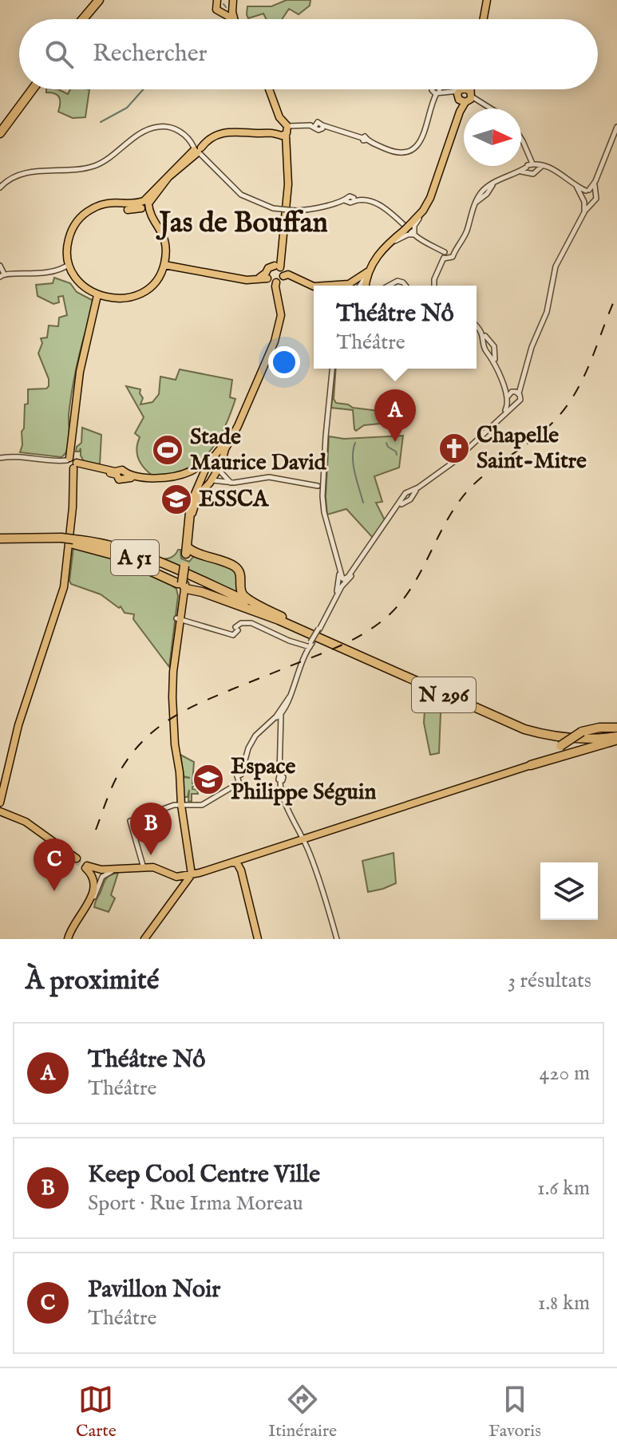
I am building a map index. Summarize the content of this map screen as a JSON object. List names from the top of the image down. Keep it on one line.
{"streets":{"highway":["A 51","N 296"]},"crossings":[["A 51","N 296"]],"districts":["Jas de Bouffan"],"places":{"church":["Chapelle Saint-Mitre"],"sports":["Stade Maurice David"],"school or university":["ESSCA","Espace Philippe Séguin"]},"north":"right","page":{"search":"Rechercher","popup":["Théâtre Nô","Théâtre"],"pins":["A","B","C"],"heading":["À proximité","3 résultats"],"list":[{"mark":"A","name":"Théâtre Nô","note":"Théâtre","value":"420 m"},{"mark":"B","name":"Keep Cool Centre Ville","note":"Sport · Rue Irma Moreau","value":"1.6 km"},{"mark":"C","name":"Pavillon Noir","note":"Théâtre","value":"1.8 km"}],"nav":["Carte","Itinéraire","Favoris"]}}
